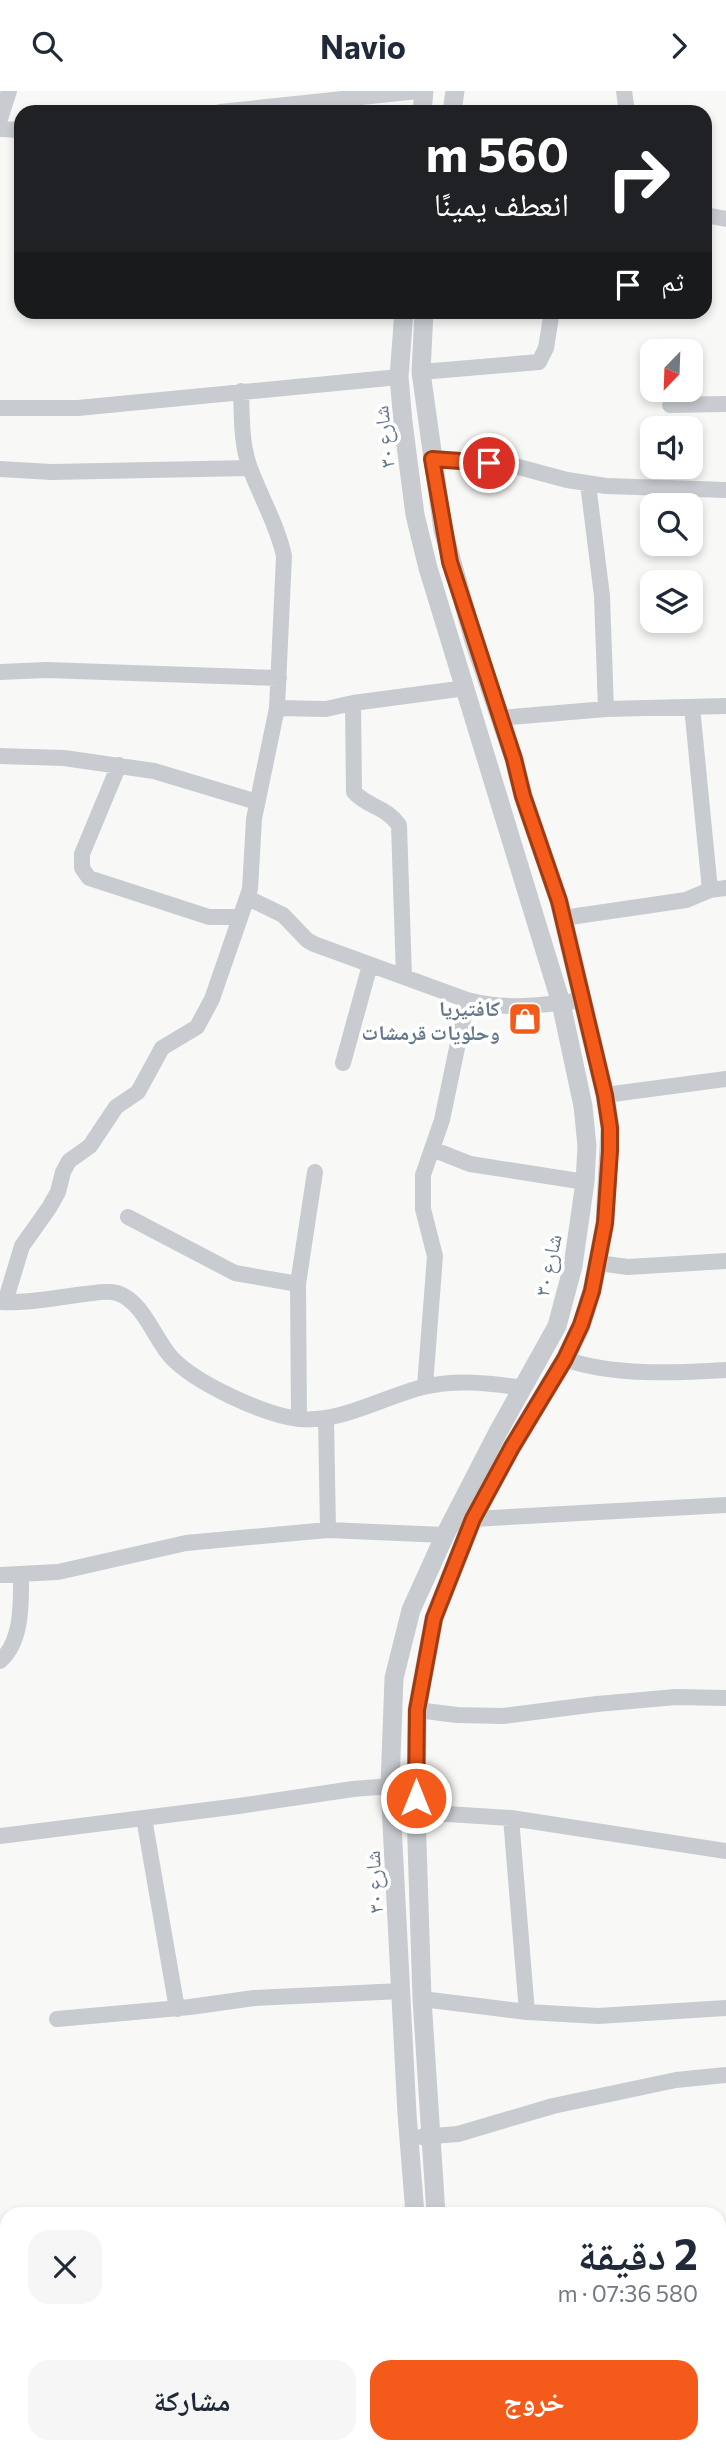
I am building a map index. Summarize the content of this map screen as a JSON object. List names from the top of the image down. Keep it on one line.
{"streets":{"street":["شارع ٣٠"]},"places":{"shop":["كافتيريا وحلويات قرمشات"]},"north":"bottom left","page":{"header":"Navio","turn":["560 m","انعطف يمينًا"],"then":"ثم","heading":["2 دقيقة","580 m · 07:36"],"buttons":["خروج","مشاركة"]}}
